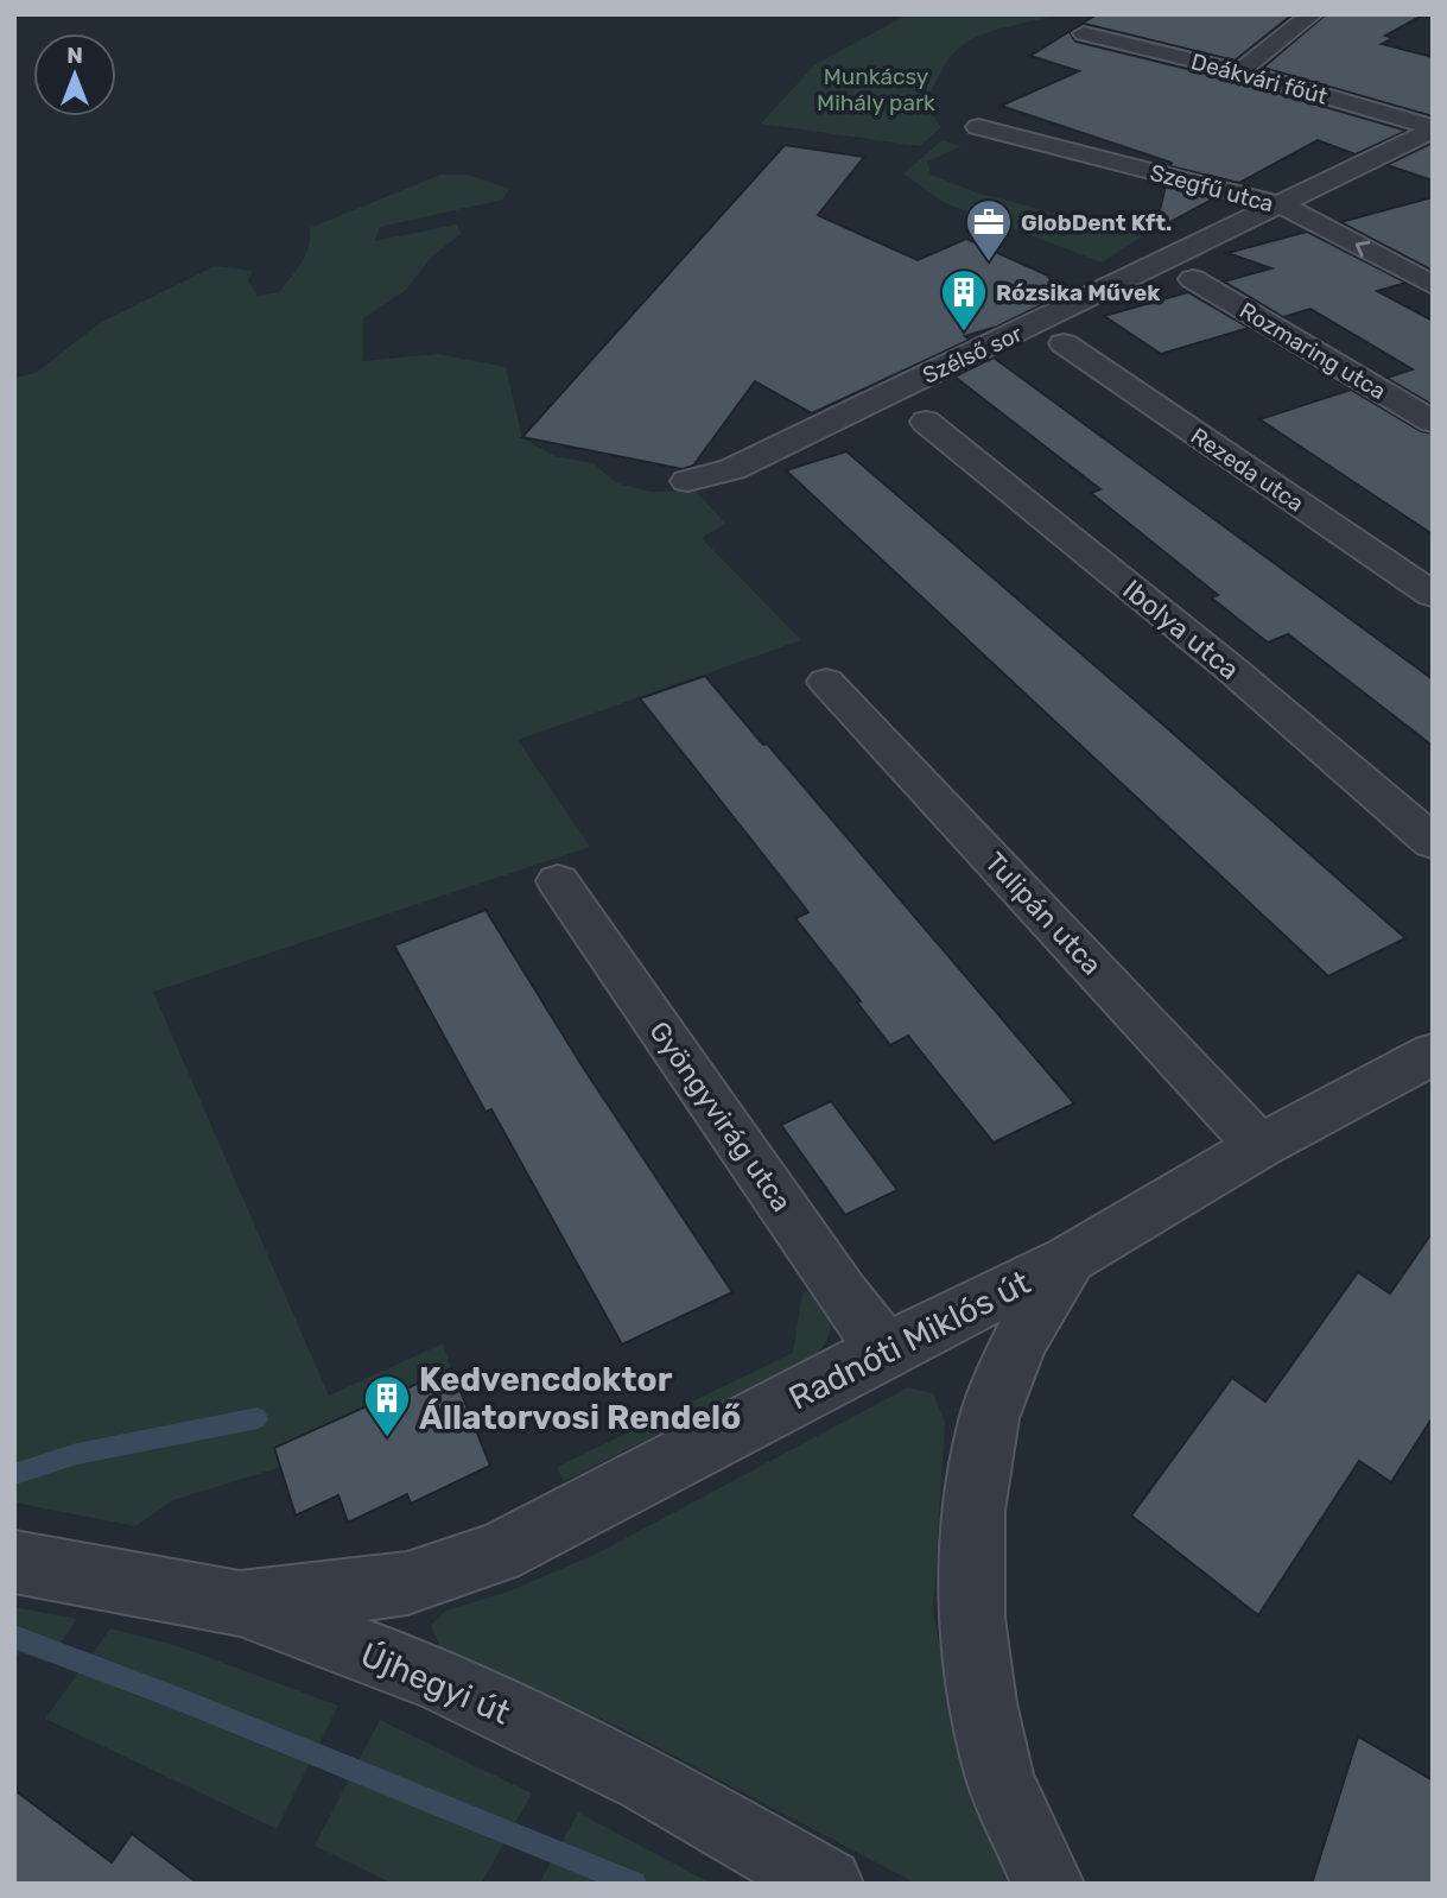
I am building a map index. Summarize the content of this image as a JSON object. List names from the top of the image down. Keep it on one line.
{"streets":{"street":["Deákvári főút","Szegfű utca","Rozmaring utca","Szélső sor","Rezeda utca","Ibolya utca","Tulipán utca","Gyöngyvirág utca","Radnóti Miklós út","Újhegyi út"]},"crossings":[["Deákvári főút","Szélső sor"],["Szegfű utca","Szélső sor"],["Tulipán utca","Radnóti Miklós út"],["Gyöngyvirág utca","Radnóti Miklós út"],["Radnóti Miklós út","Újhegyi út"]],"one_way":["Szegfű utca"],"parks":["Munkácsy Mihály park"],"places":{"office":["GlobDent Kft."],"building":["Rózsika Művek","Kedvencdoktor Állatorvosi Rendelő"]},"north":"top"}
